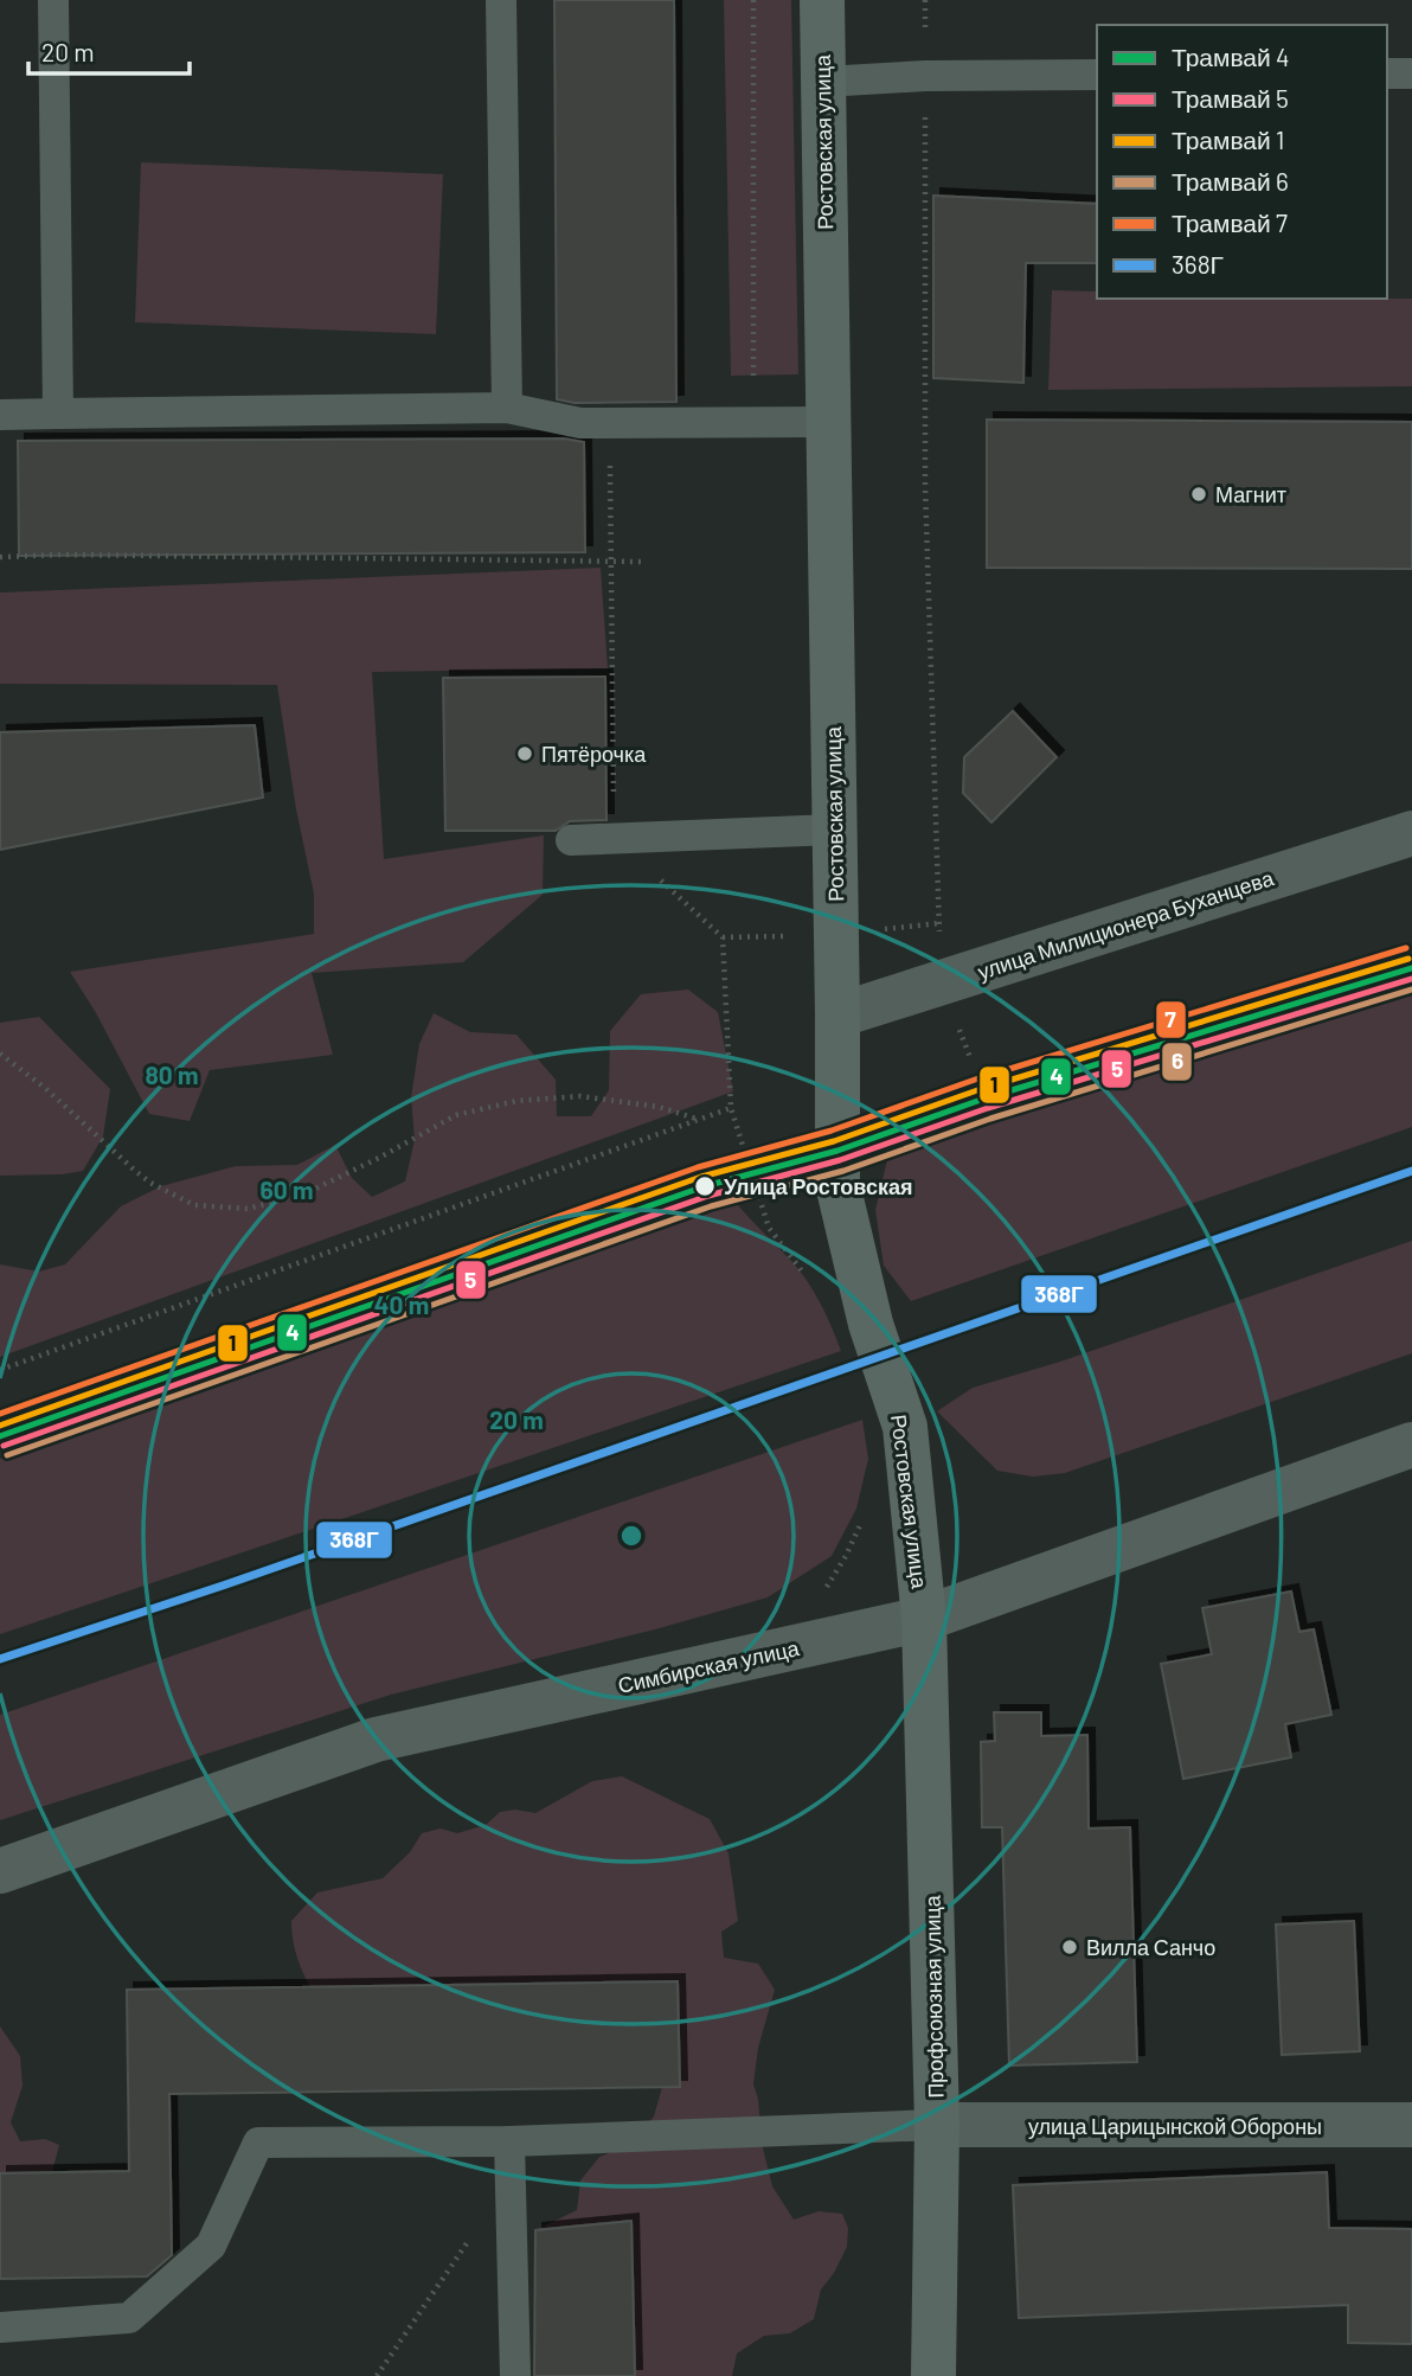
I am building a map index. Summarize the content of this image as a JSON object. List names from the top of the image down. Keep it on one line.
{"streets":{"main road":["Ростовская улица","Симбирская улица","Профсоюзная улица"],"street":["улица Милиционера Буханцева","улица Царицынской Обороны"]},"crossings":[["Ростовская улица","улица Милиционера Буханцева"],["Ростовская улица","Симбирская улица"],["Ростовская улица","Профсоюзная улица"],["Симбирская улица","Профсоюзная улица"],["Профсоюзная улица","улица Царицынской Обороны"]],"places":["Магнит","Пятёрочка","Улица Ростовская","Вилла Санчо"],"lines":["tram line 7","tram line 1","tram line 4","tram line 5","tram line 6","transit line 368Г"],"legend":["Трамвай 4","Трамвай 5","Трамвай 1","Трамвай 6","Трамвай 7","368Г"],"scale_bar":"20 m","rings":["80 m","60 m","40 m","20 m"]}
